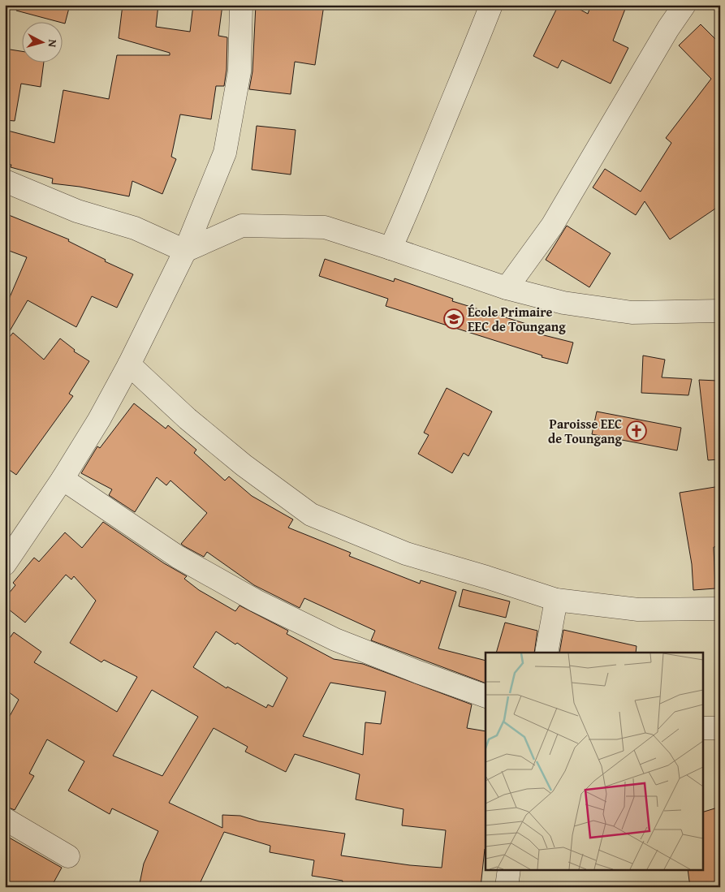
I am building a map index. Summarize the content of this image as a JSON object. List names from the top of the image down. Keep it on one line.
{"places":{"school or university":["École Primaire EEC de Toungang"],"church":["Paroisse EEC de Toungang"]},"north":"right"}
